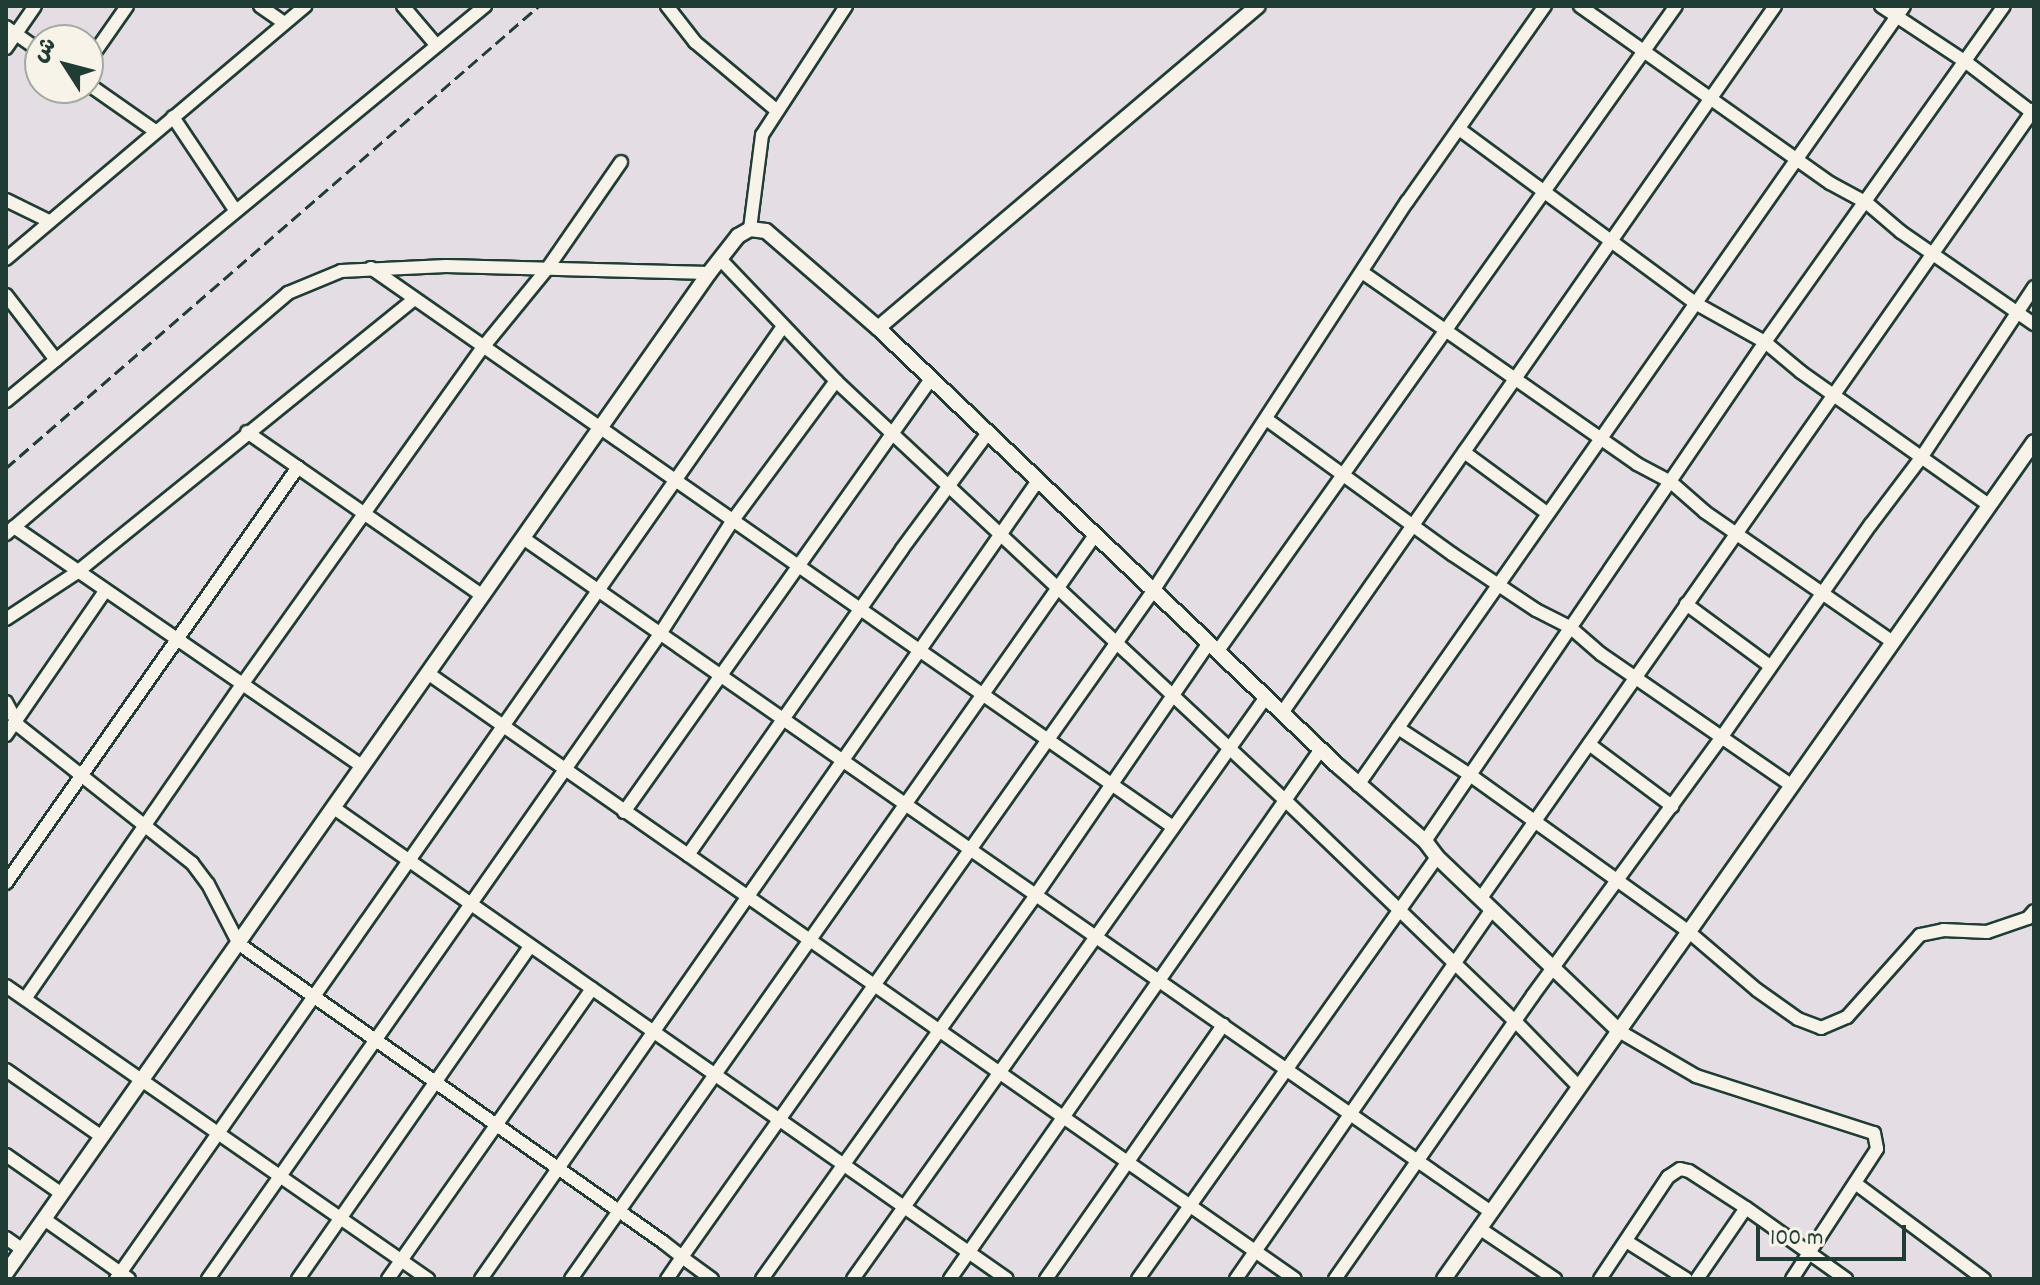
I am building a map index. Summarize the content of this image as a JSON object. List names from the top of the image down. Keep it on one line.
{"scale_bar":"100 m","north":"top left"}
